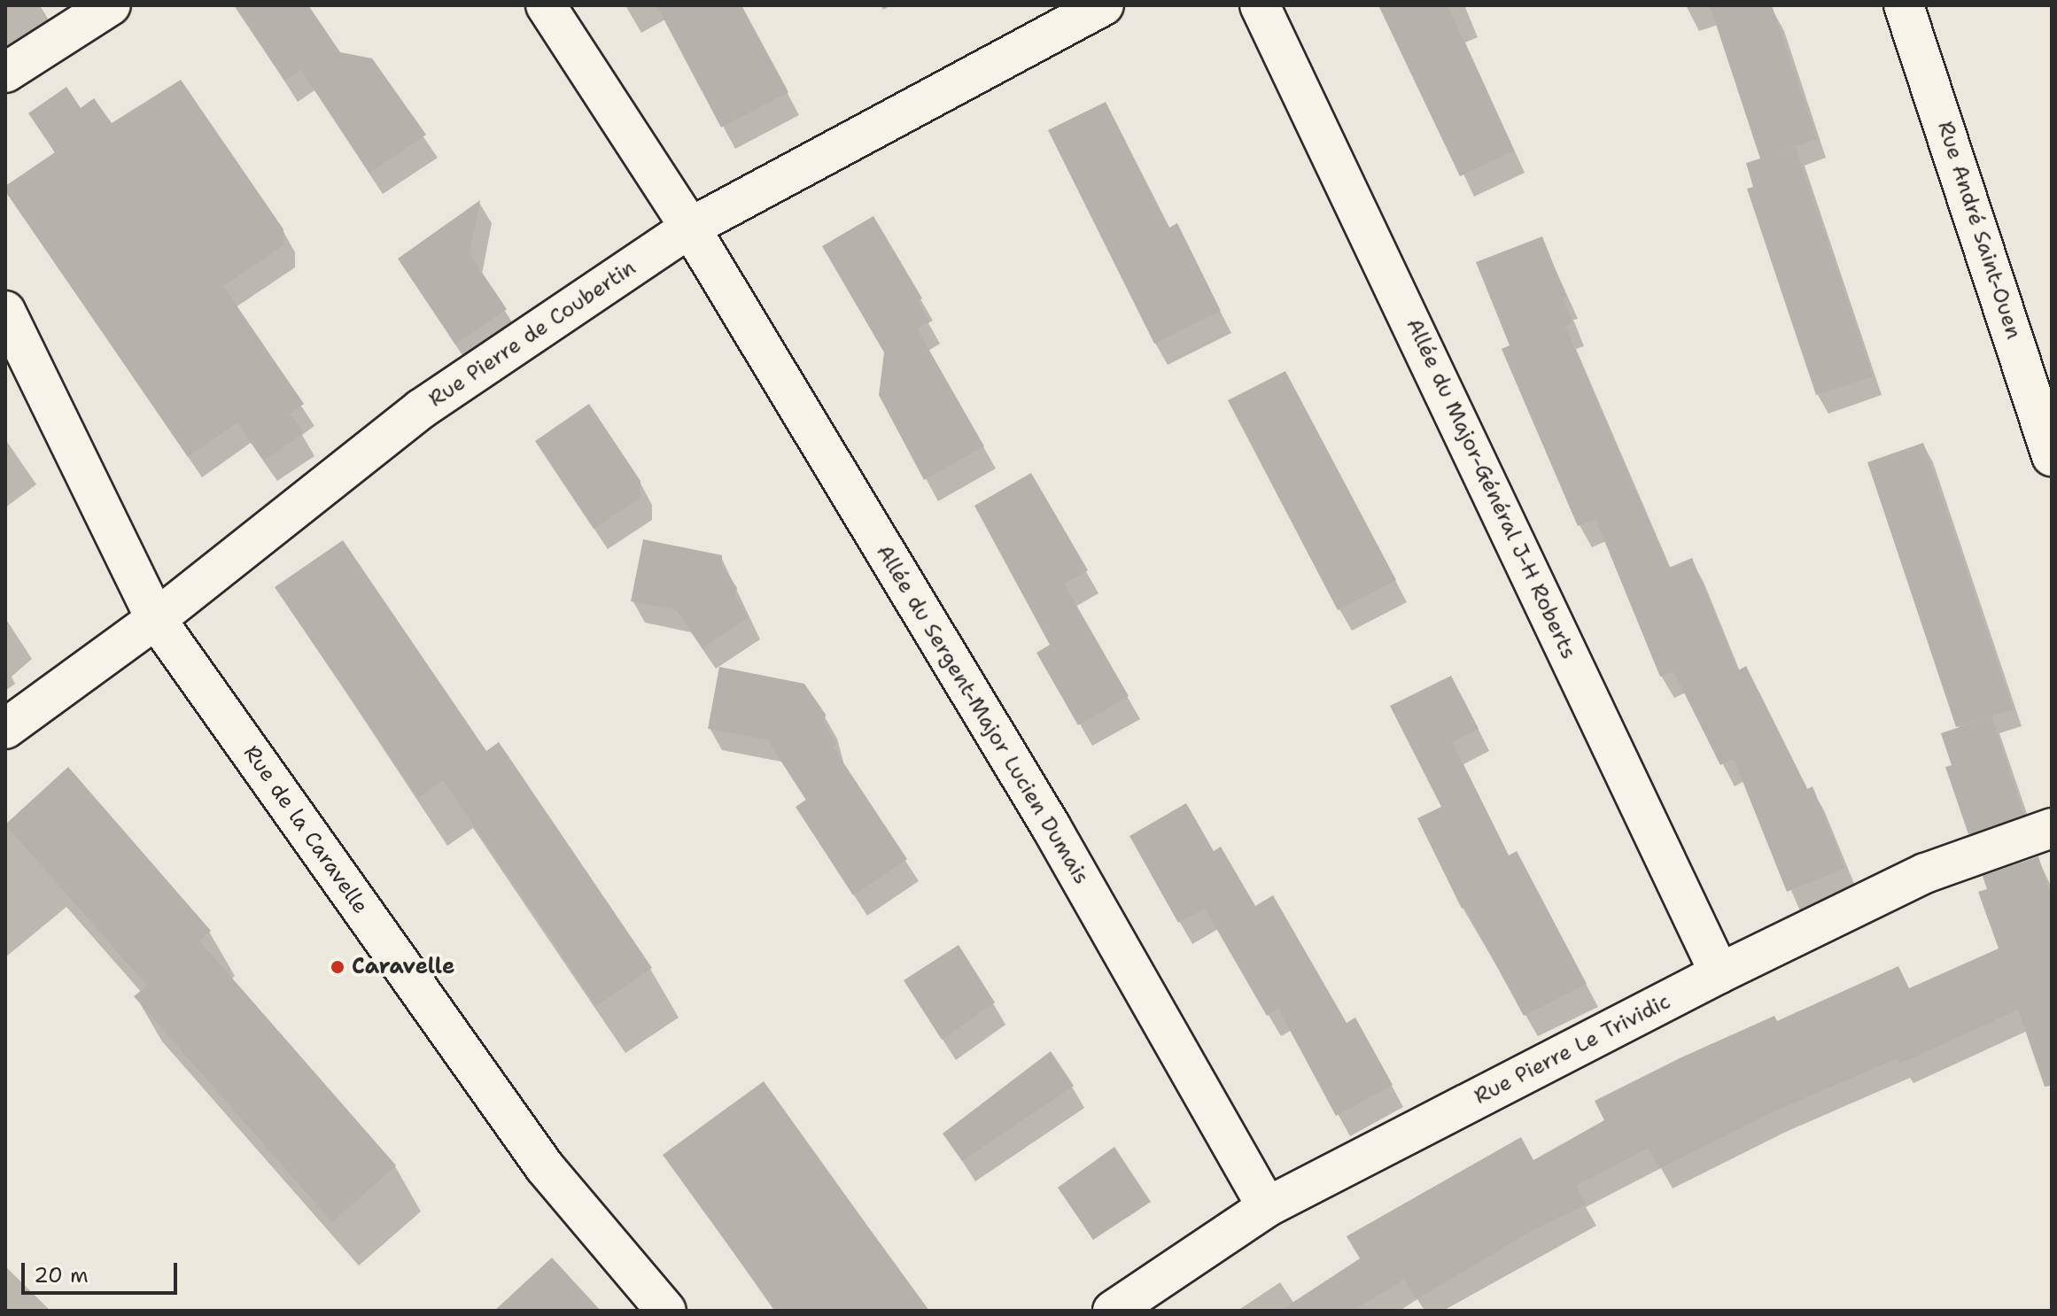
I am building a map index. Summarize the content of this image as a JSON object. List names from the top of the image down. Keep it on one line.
{"streets":{"street":["Rue André Saint-Ouen","Rue Pierre de Coubertin","Allée du Major-Général J-H Roberts","Allée du Sergent-Major Lucien Dumais","Rue de la Caravelle","Rue Pierre Le Trividic"]},"crossings":[["Rue Pierre de Coubertin","Allée du Sergent-Major Lucien Dumais"],["Rue Pierre de Coubertin","Rue de la Caravelle"],["Allée du Major-Général J-H Roberts","Rue Pierre Le Trividic"],["Allée du Sergent-Major Lucien Dumais","Rue Pierre Le Trividic"]],"places":["Caravelle"],"scale_bar":"20 m"}
